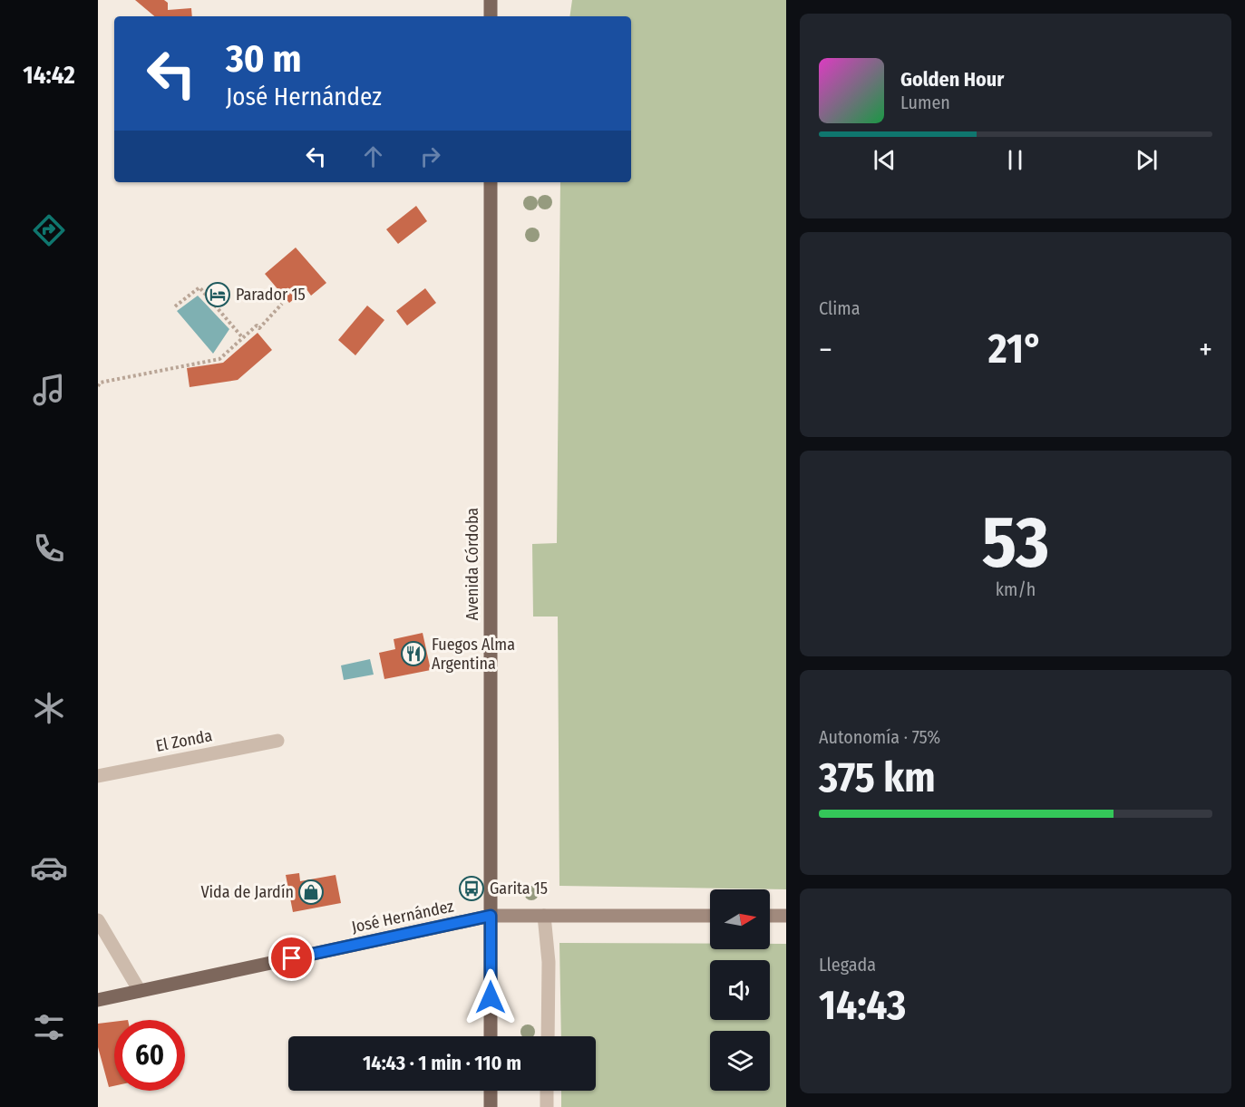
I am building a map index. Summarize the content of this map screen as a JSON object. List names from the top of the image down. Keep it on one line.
{"streets":{"main road":["Avenida Córdoba","José Hernández"],"street":["El Zonda"]},"crossings":[["Avenida Córdoba","José Hernández"]],"places":{"hotel":["Parador 15"],"restaurant":["Fuegos Alma Argentina"],"bus stop":["Garita 15"],"shop":["Vida de Jardín"]},"north":"right","page":{"tabs":"14:42","turn":["30 m","José Hernández"],"song":["Golden Hour","Lumen"],"tile":["Clima",["53","km/h"],["Autonomía · 75%","375 km"],["Llegada","14:43"]],"heat":["−","21°","+"],"limit":"60","trip":"14:43 · 1 min · 110 m"}}
